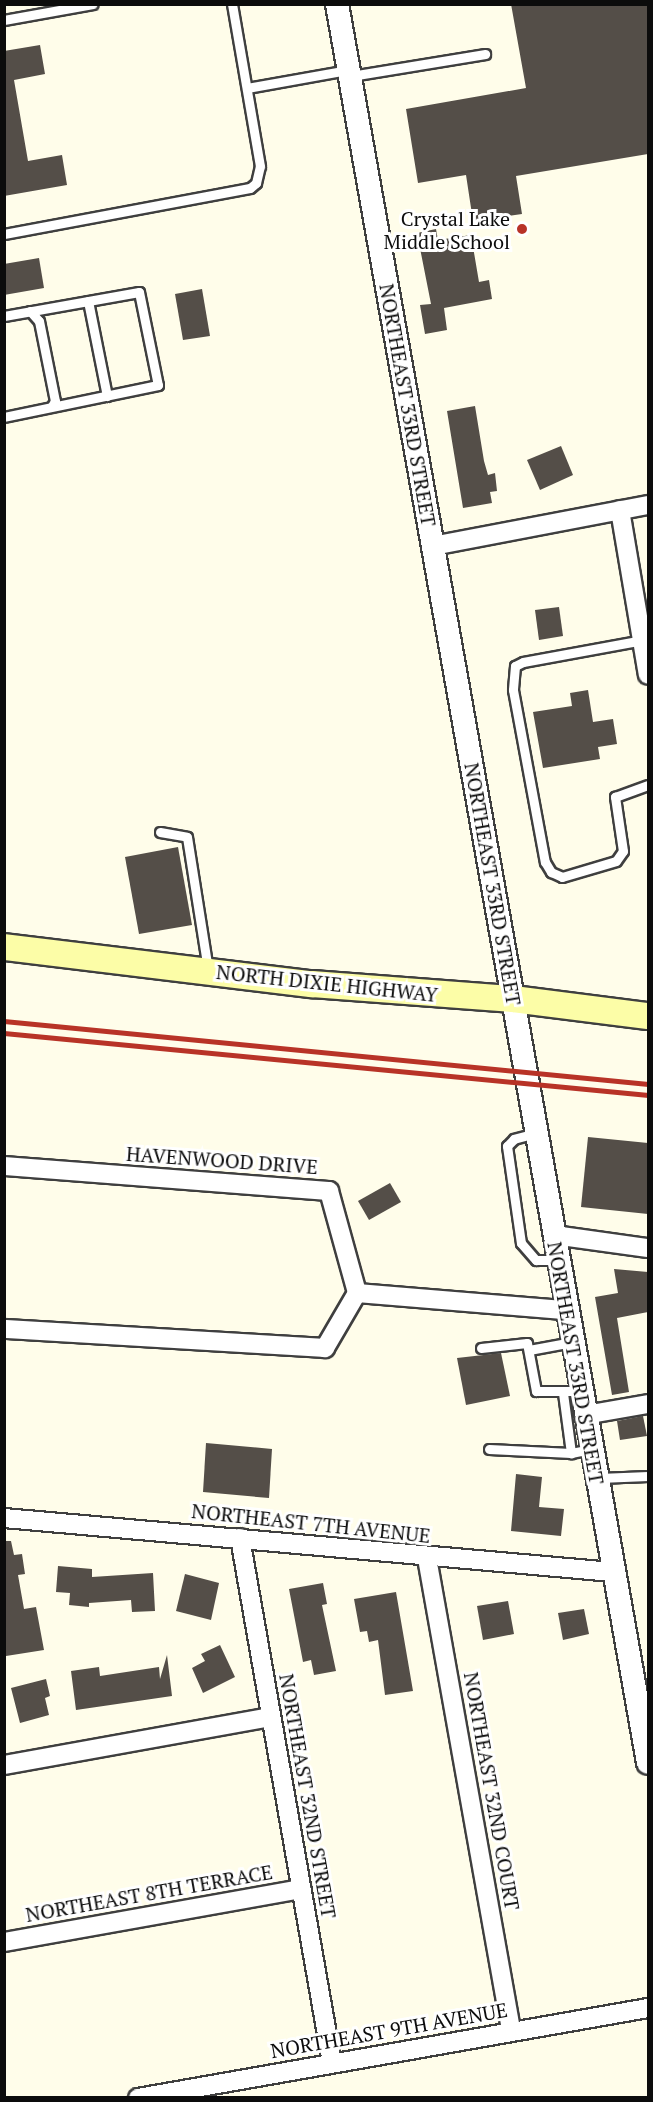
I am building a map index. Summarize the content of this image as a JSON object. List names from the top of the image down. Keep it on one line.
{"streets":{"main road":["NORTH DIXIE HIGHWAY"],"street":["NORTHEAST 33RD STREET","HAVENWOOD DRIVE","NORTHEAST 7TH AVENUE","NORTHEAST 32ND COURT","NORTHEAST 32ND STREET","NORTHEAST 8TH TERRACE","NORTHEAST 9TH AVENUE"]},"crossings":[["NORTHEAST 33RD STREET","NORTH DIXIE HIGHWAY"],["NORTHEAST 33RD STREET","NORTHEAST 7TH AVENUE"],["NORTHEAST 7TH AVENUE","NORTHEAST 32ND COURT"],["NORTHEAST 7TH AVENUE","NORTHEAST 32ND STREET"],["NORTHEAST 32ND COURT","NORTHEAST 9TH AVENUE"],["NORTHEAST 32ND STREET","NORTHEAST 8TH TERRACE"],["NORTHEAST 32ND STREET","NORTHEAST 9TH AVENUE"]],"places":["Crystal Lake Middle School"]}
